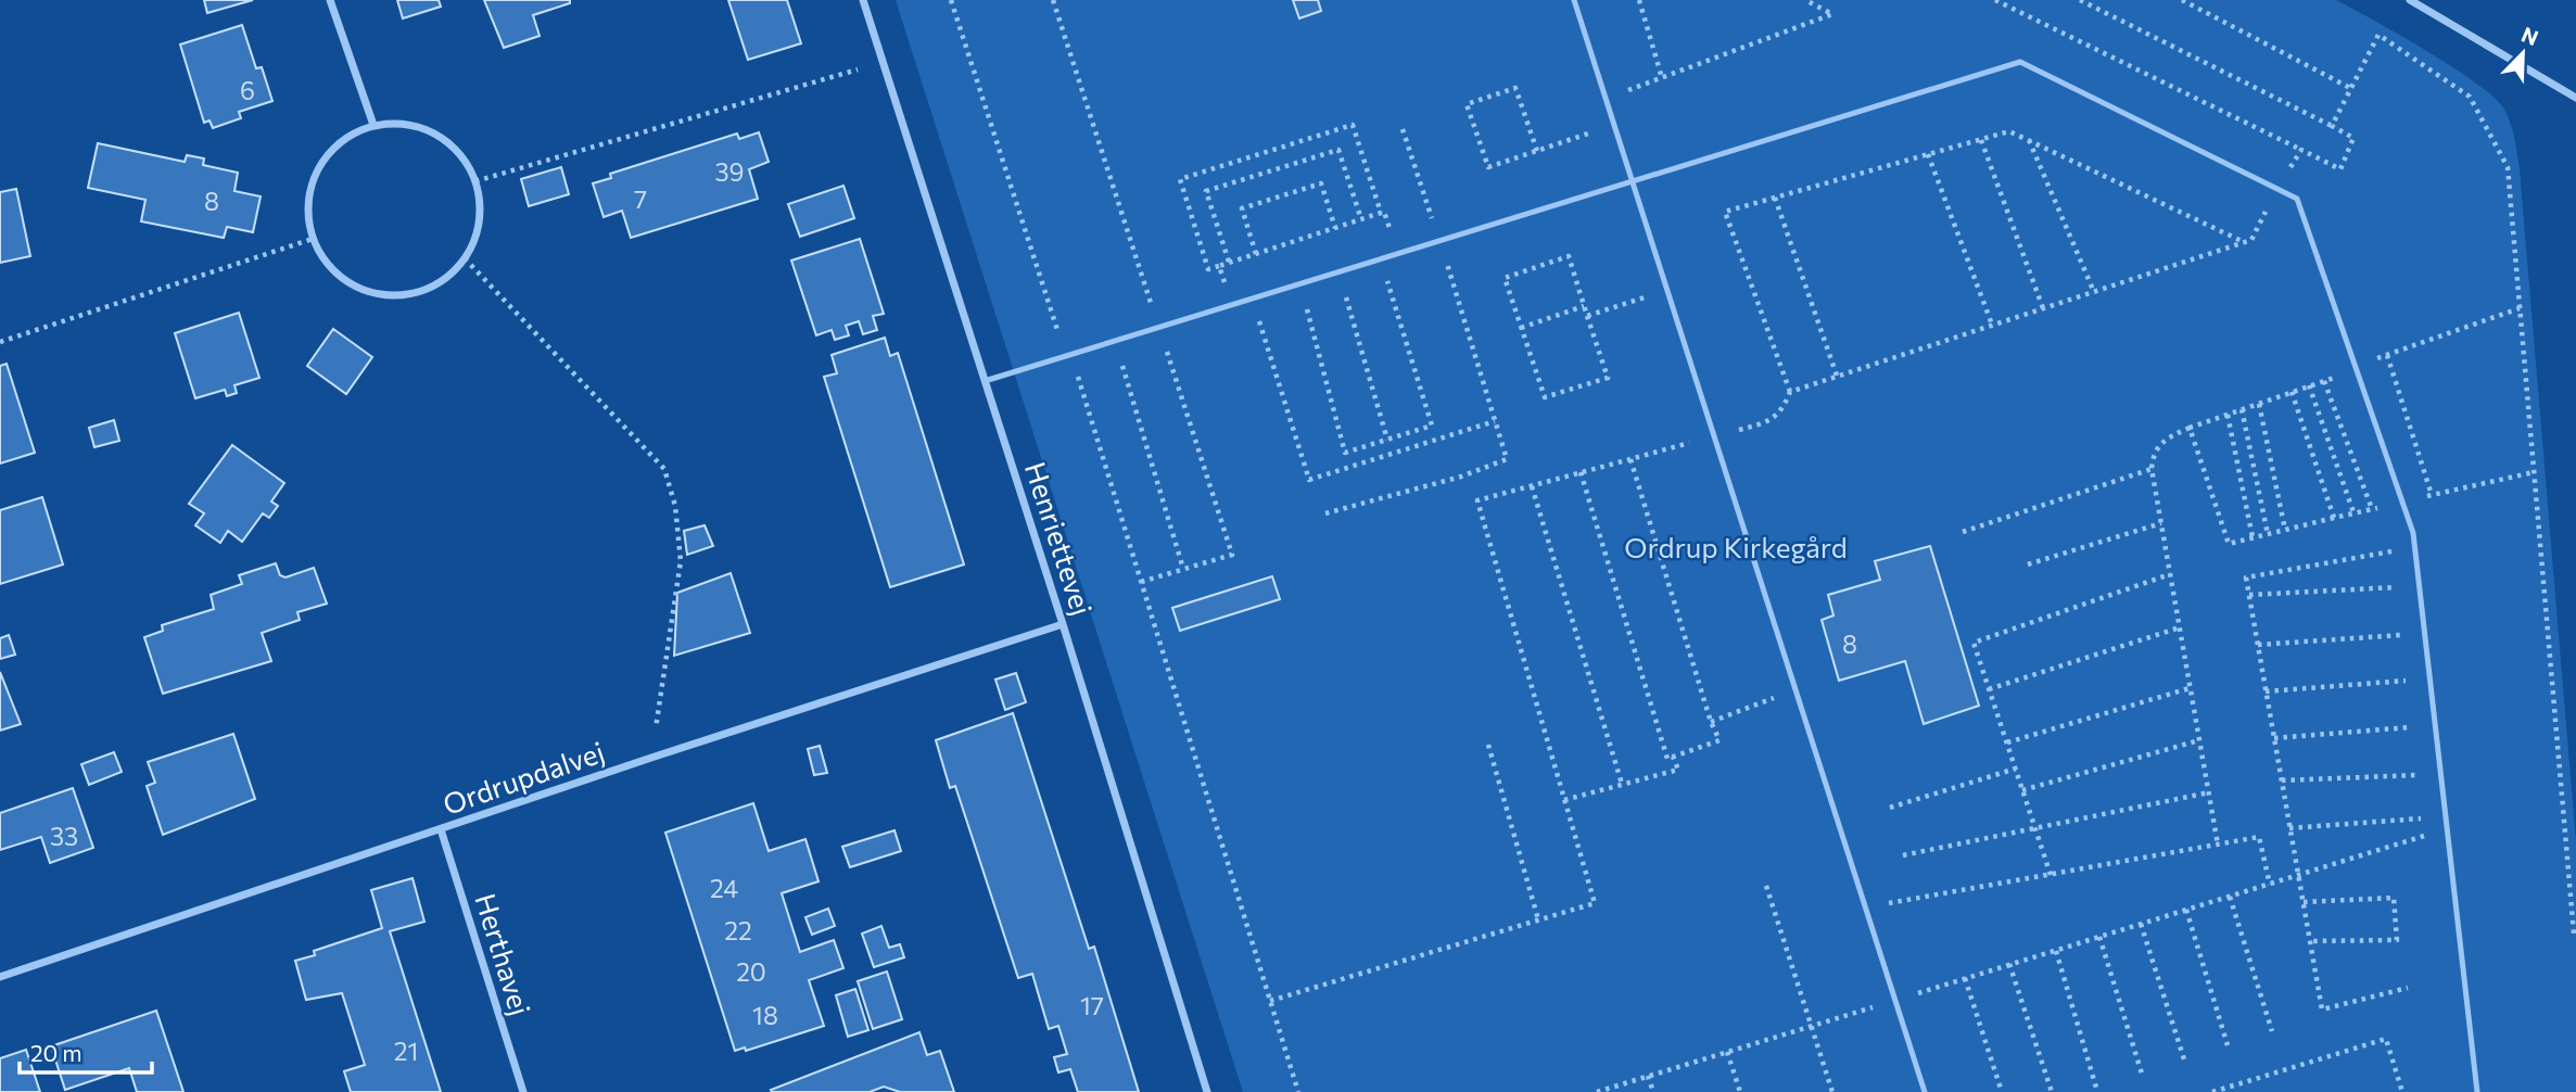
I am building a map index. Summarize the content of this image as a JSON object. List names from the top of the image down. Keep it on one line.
{"streets":{"street":["Henriettevej","Ordrupdalvej","Herthavej"]},"crossings":[["Henriettevej","Ordrupdalvej"],["Ordrupdalvej","Herthavej"]],"parks":["Ordrup Kirkegård"],"house_numbers":["6","39","7","8","8","33","24","22","20","17","18","21"],"scale_bar":"20 m","north":"top right"}
